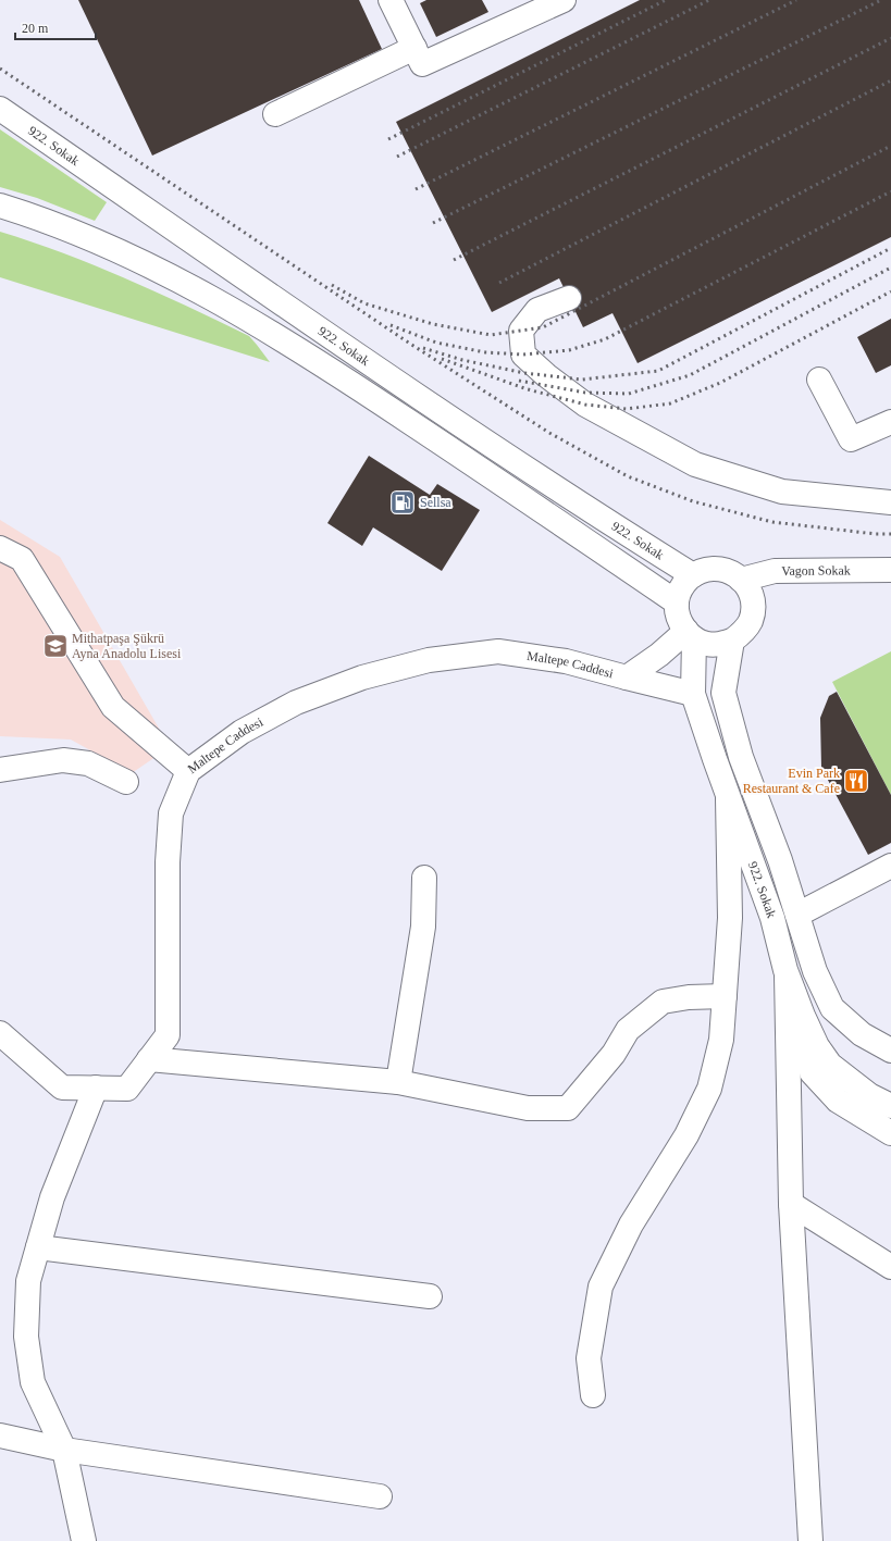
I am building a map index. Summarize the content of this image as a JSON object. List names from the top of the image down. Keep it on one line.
{"streets":{"street":["922. Sokak","Vagon Sokak","Maltepe Caddesi"]},"crossings":[["922. Sokak","Vagon Sokak"],["922. Sokak","Maltepe Caddesi"],["Vagon Sokak","Maltepe Caddesi"]],"places":{"fuel station":["Sellsa"],"school or university":["Mithatpaşa Şükrü Ayna Anadolu Lisesi"],"restaurant":["Evin Park Restaurant & Cafe"]},"scale_bar":"20 m"}
